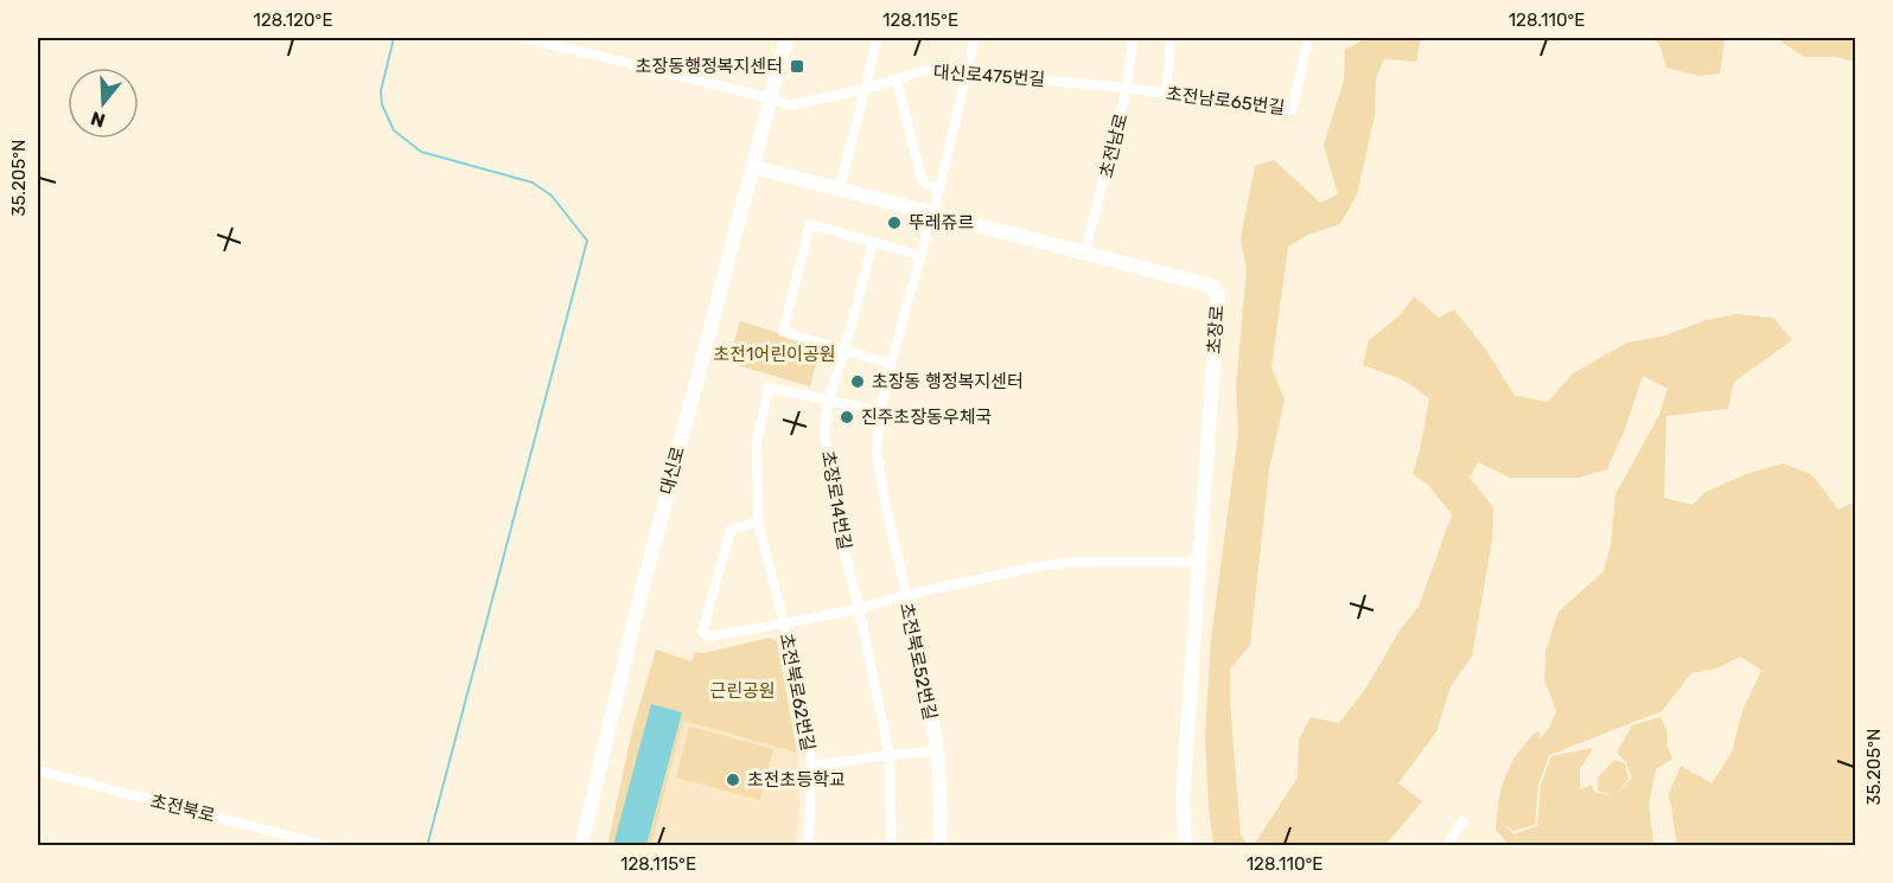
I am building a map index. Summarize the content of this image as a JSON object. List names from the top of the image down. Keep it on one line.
{"streets":{"street":["대신로475번길","초전남로65번길","초전남로","초장로","대신로","초장로14번길","초전북로52번길","초전북로62번길","초전북로"]},"crossings":[["대신로475번길","초전남로65번길"],["대신로475번길","초전남로"],["대신로475번길","대신로"],["초전남로65번길","초전남로"],["초전남로","초장로"],["초장로","대신로"],["초장로14번길","초전북로52번길"],["초장로14번길","초전북로62번길"],["초전북로52번길","초전북로62번길"]],"parks":["초전1어린이공원","근린공원"],"places":{"transit":["초장동행정복지센터"],"other":["뚜레쥬르","초장동 행정복지센터","진주초장동우체국","초전초등학교"]},"north":"bottom","coordinates":["128.120°E","128.115°E","128.110°E","35.205°N"]}
